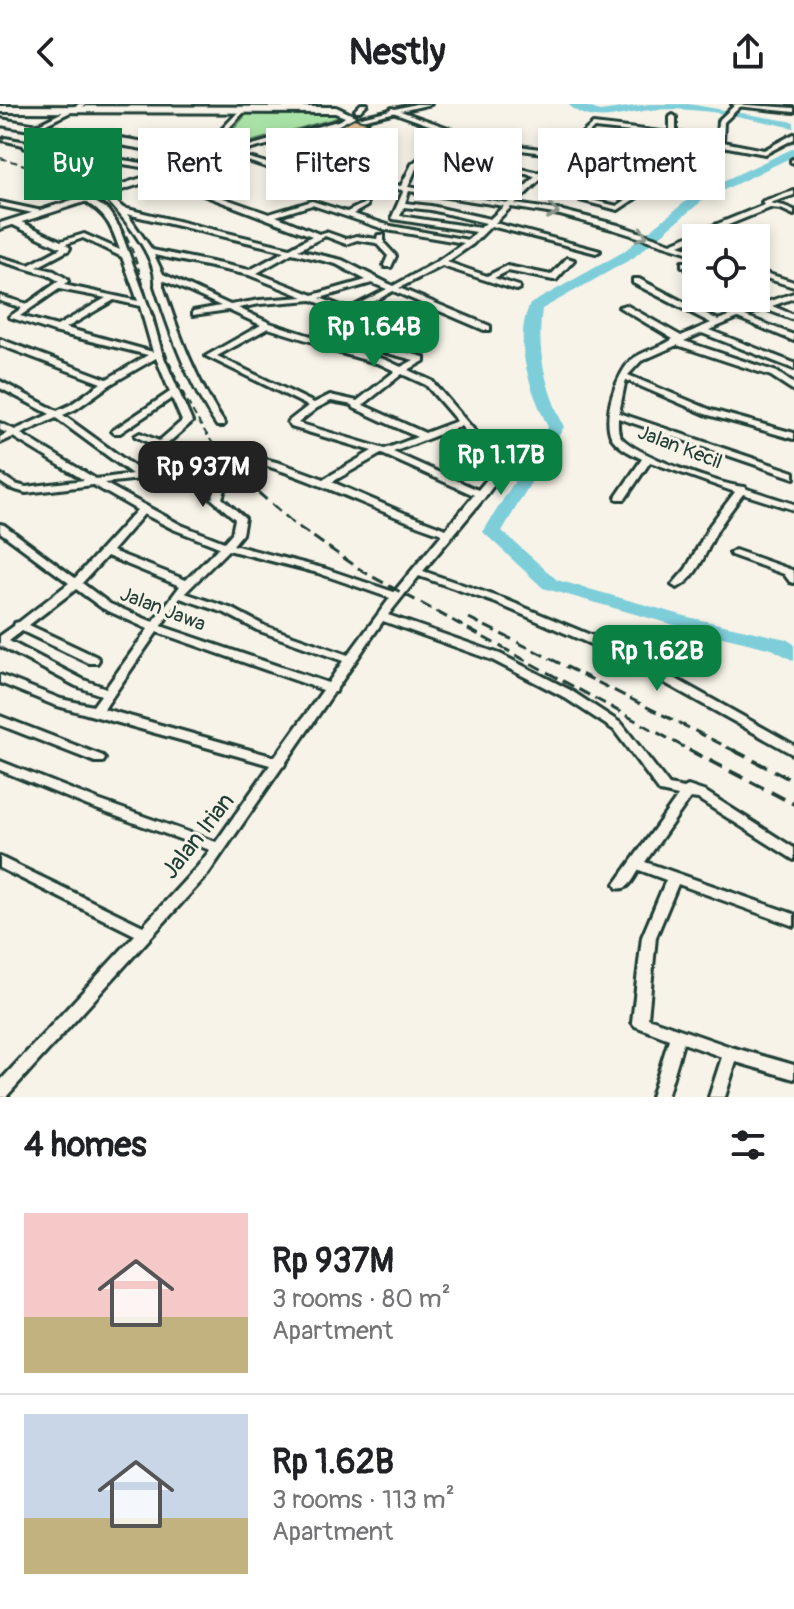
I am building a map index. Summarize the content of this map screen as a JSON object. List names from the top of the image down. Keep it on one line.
{"streets":{"street":["Jalan Kecil","Jalan Jawa","Jalan Irian"]},"crossings":[["Jalan Jawa","Jalan Irian"]],"page":{"header":"Nestly","chip":["Buy","Rent","Filters","New","Apartment"],"price":["Rp 1.64B","Rp 1.17B","Rp 937M","Rp 1.62B"],"heading":"4 homes","list":[{"name":"Rp 937M","note":"3 rooms · 80 m² · Apartment"},{"name":"Rp 1.62B","note":"3 rooms · 113 m² · Apartment"}]}}
